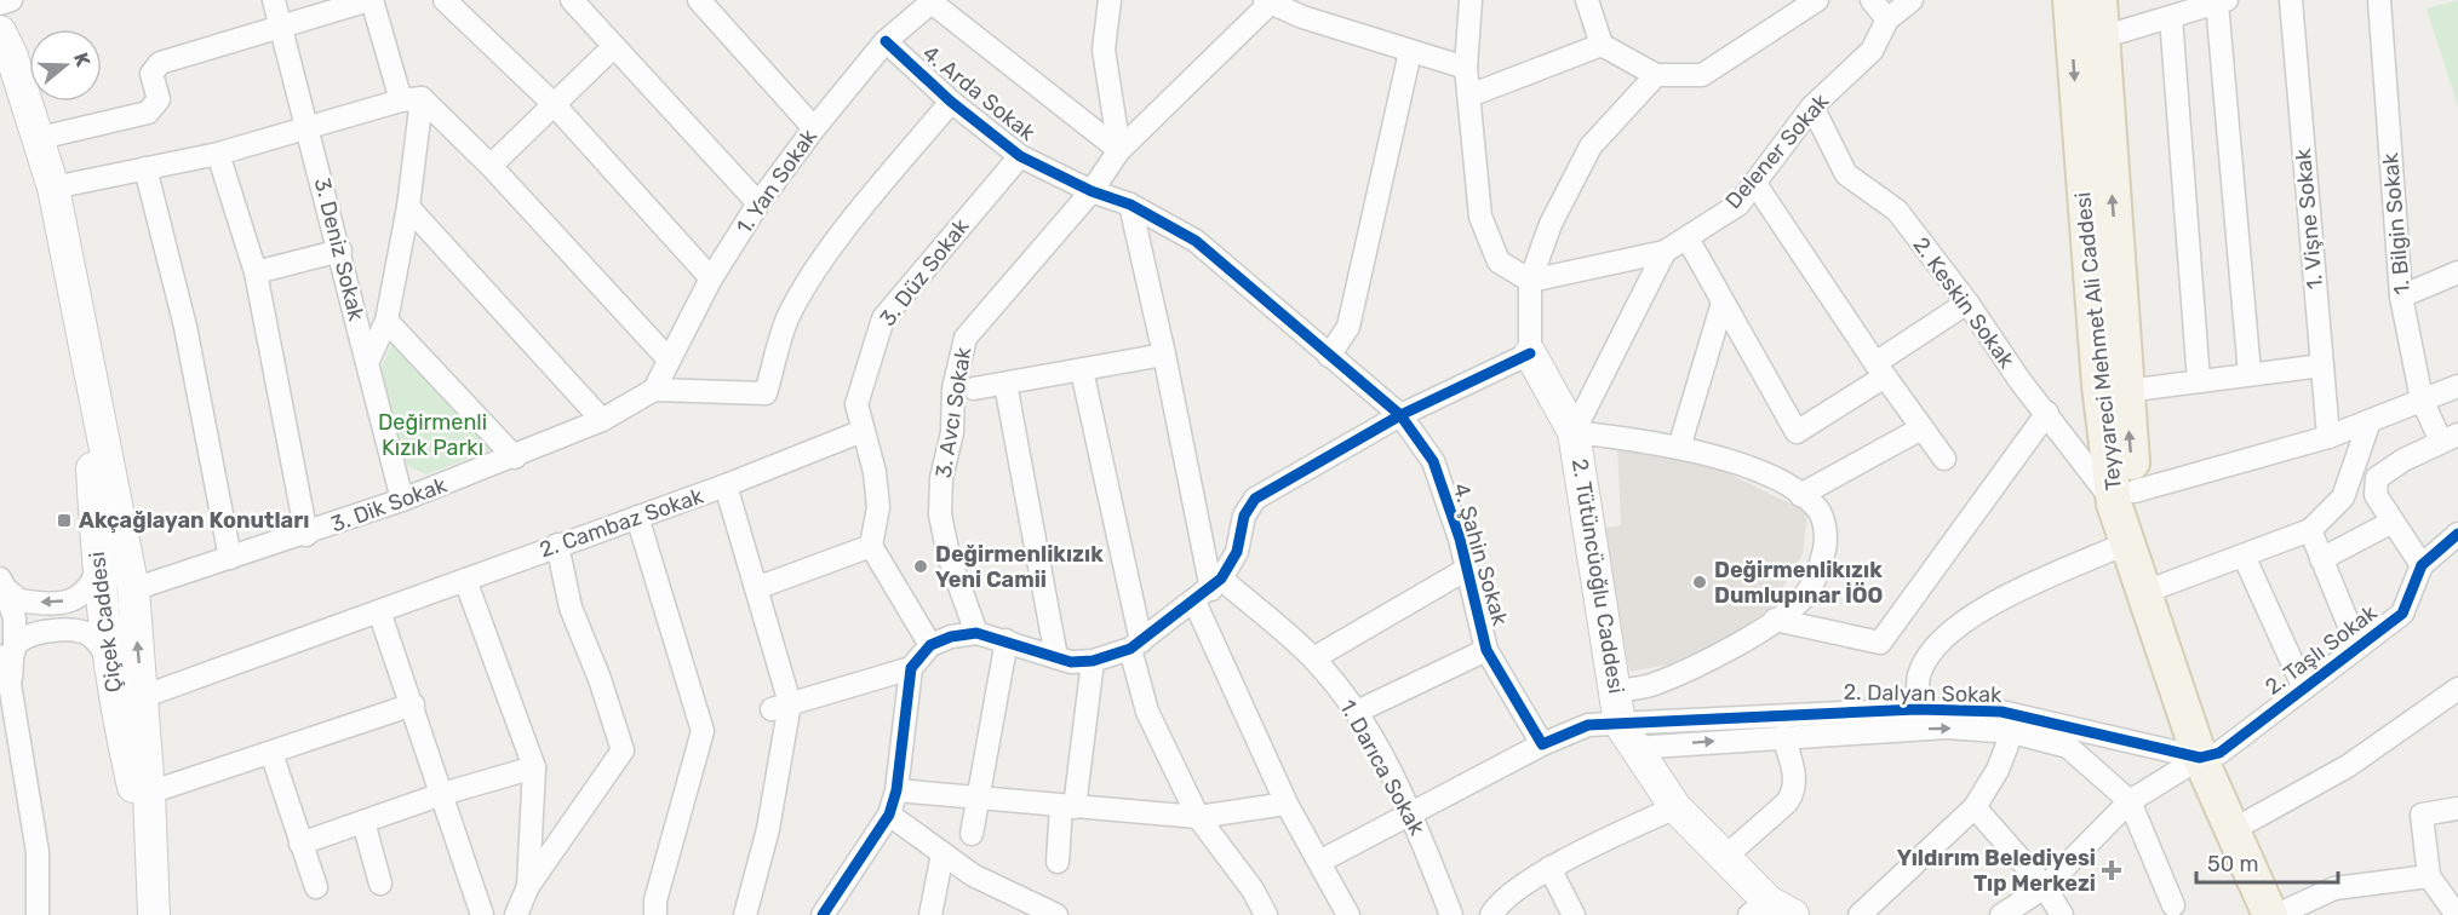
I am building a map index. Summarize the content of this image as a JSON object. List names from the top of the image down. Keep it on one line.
{"streets":{"main road":["Teyyareci Mehmet Ali Caddesi","2. Tütüncüoğlu Caddesi","Çiçek Caddesi"],"street":["4. Arda Sokak","Delener Sokak","1. Yan Sokak","1. Vişne Sokak","1. Bilgin Sokak","3. Deniz Sokak","3. Düz Sokak","2. Keskin Sokak","3. Avcı Sokak","3. Dik Sokak","2. Cambaz Sokak","4. Şahin Sokak","2. Taşlı Sokak","2. Dalyan Sokak","1. Darıca Sokak"]},"crossings":[["4. Arda Sokak","1. Yan Sokak"],["4. Arda Sokak","3. Düz Sokak"],["4. Arda Sokak","3. Avcı Sokak"],["4. Arda Sokak","4. Şahin Sokak"],["Delener Sokak","2. Keskin Sokak"],["1. Yan Sokak","3. Dik Sokak"],["3. Deniz Sokak","3. Dik Sokak"],["3. Düz Sokak","2. Cambaz Sokak"],["2. Keskin Sokak","Teyyareci Mehmet Ali Caddesi"],["Teyyareci Mehmet Ali Caddesi","2. Taşlı Sokak"],["Teyyareci Mehmet Ali Caddesi","2. Dalyan Sokak"],["3. Dik Sokak","Çiçek Caddesi"],["2. Cambaz Sokak","Çiçek Caddesi"],["2. Tütüncüoğlu Caddesi","2. Dalyan Sokak"],["2. Taşlı Sokak","2. Dalyan Sokak"]],"parks":["Değirmenli Kızık Parkı"],"places":{"transit":["Akçağlayan Konutları"],"other":["Değirmenlikızık Yeni Camii","Değirmenlikızık Dumlupınar İÖO"],"health":["Yıldırım Belediyesi Tıp Merkezi"]},"scale_bar":"50 m","north":"right"}
